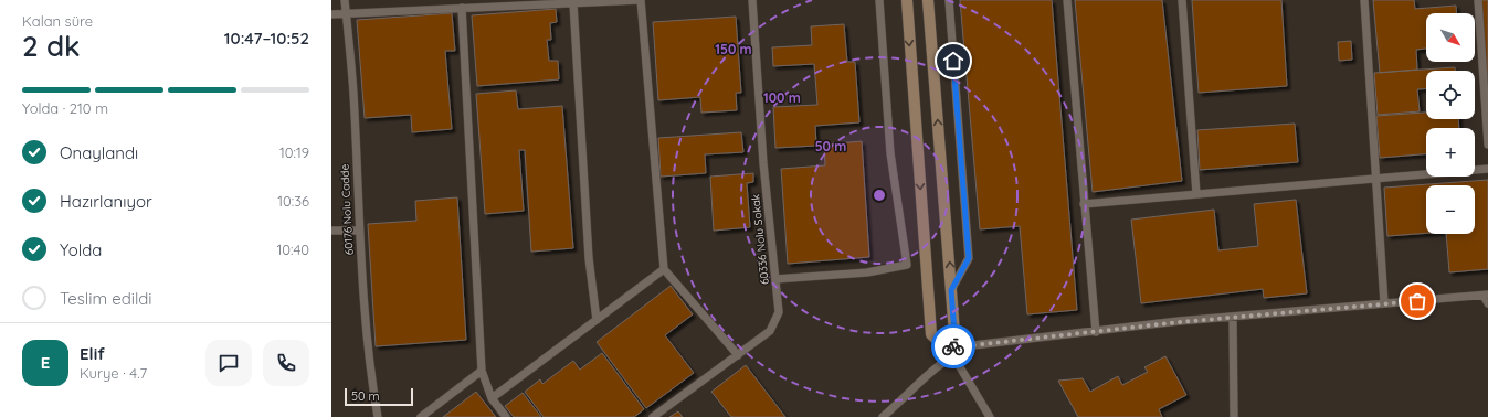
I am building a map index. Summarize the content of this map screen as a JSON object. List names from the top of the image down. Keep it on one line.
{"streets":{"street":["60176 Nolu Cadde","60336 Nolu Sokak"]},"scale_bar":"50 m","north":"bottom right","page":{"heading":["2 dk","Kalan süre","10:47–10:52"],"panel":["Elif","Kurye · 4.7"],"map_buttons":["+","−"],"bar":"Yolda · 210 m","list":[["Onaylandı","10:19"],["Hazırlanıyor","10:36"],["Yolda","10:40"],"Teslim edildi"],"round":"E","scale":"50 m"},"rings":["150 m","100 m","50 m"]}
